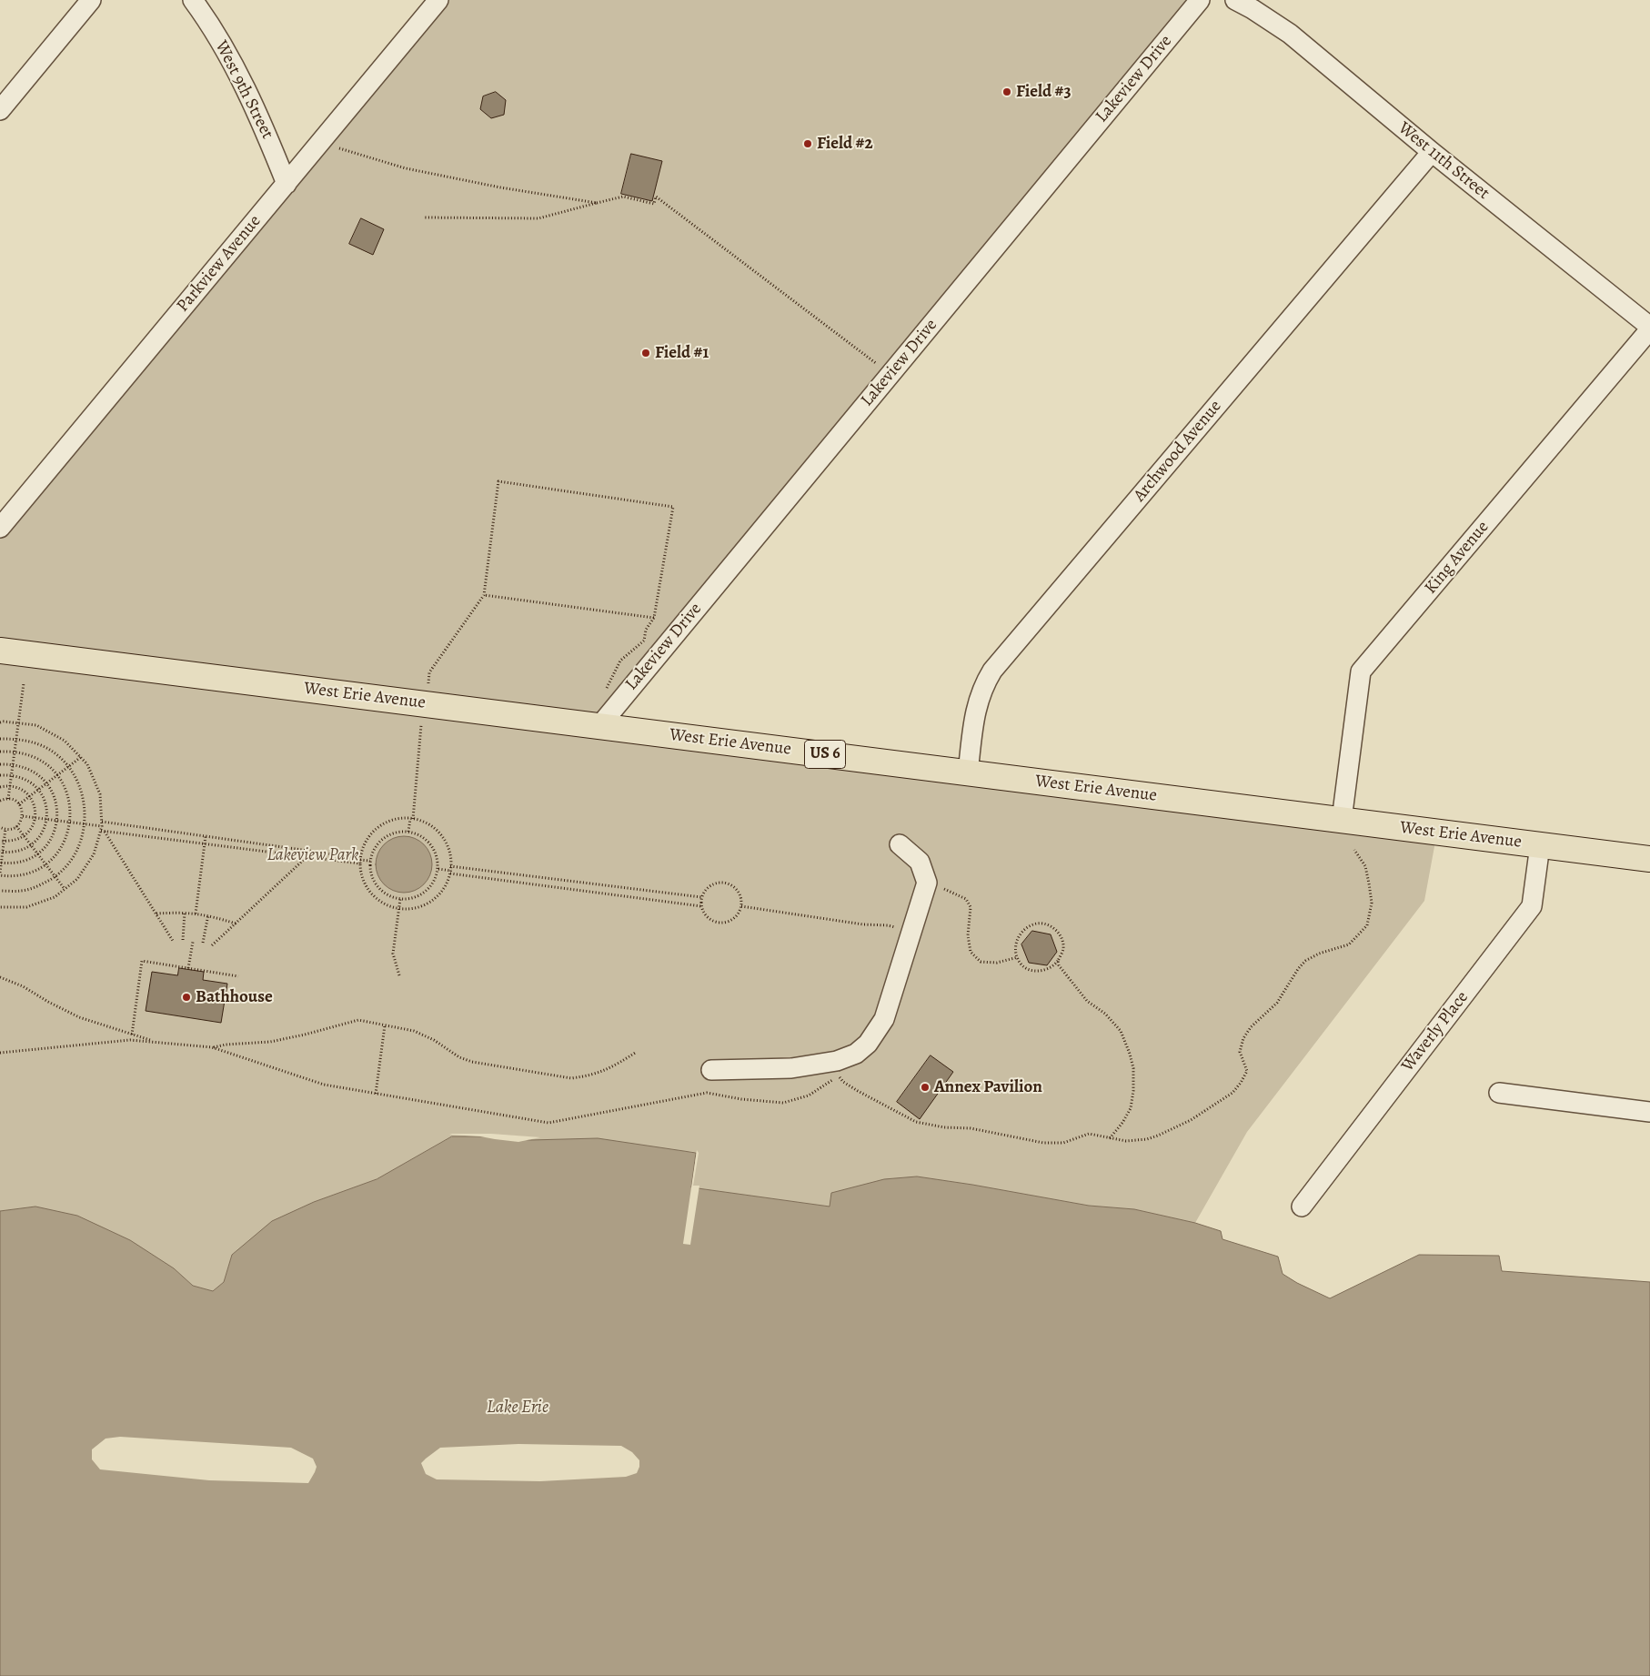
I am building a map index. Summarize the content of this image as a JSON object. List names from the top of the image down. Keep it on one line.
{"streets":{"main road":["West Erie Avenue","US 6"],"street":["Lakeview Drive","West 9th Street","West 11th Street","Parkview Avenue","Archwood Avenue","King Avenue","Waverly Place"]},"crossings":[["Lakeview Drive","West Erie Avenue"],["West 9th Street","Parkview Avenue"],["West 11th Street","Archwood Avenue"],["West 11th Street","King Avenue"],["Archwood Avenue","West Erie Avenue"],["King Avenue","West Erie Avenue"],["West Erie Avenue","Waverly Place"]],"water":["Lake Erie"],"parks":["Lakeview Park"],"places":["Field #3","Field #2","Field #1","Bathhouse","Annex Pavilion"]}
